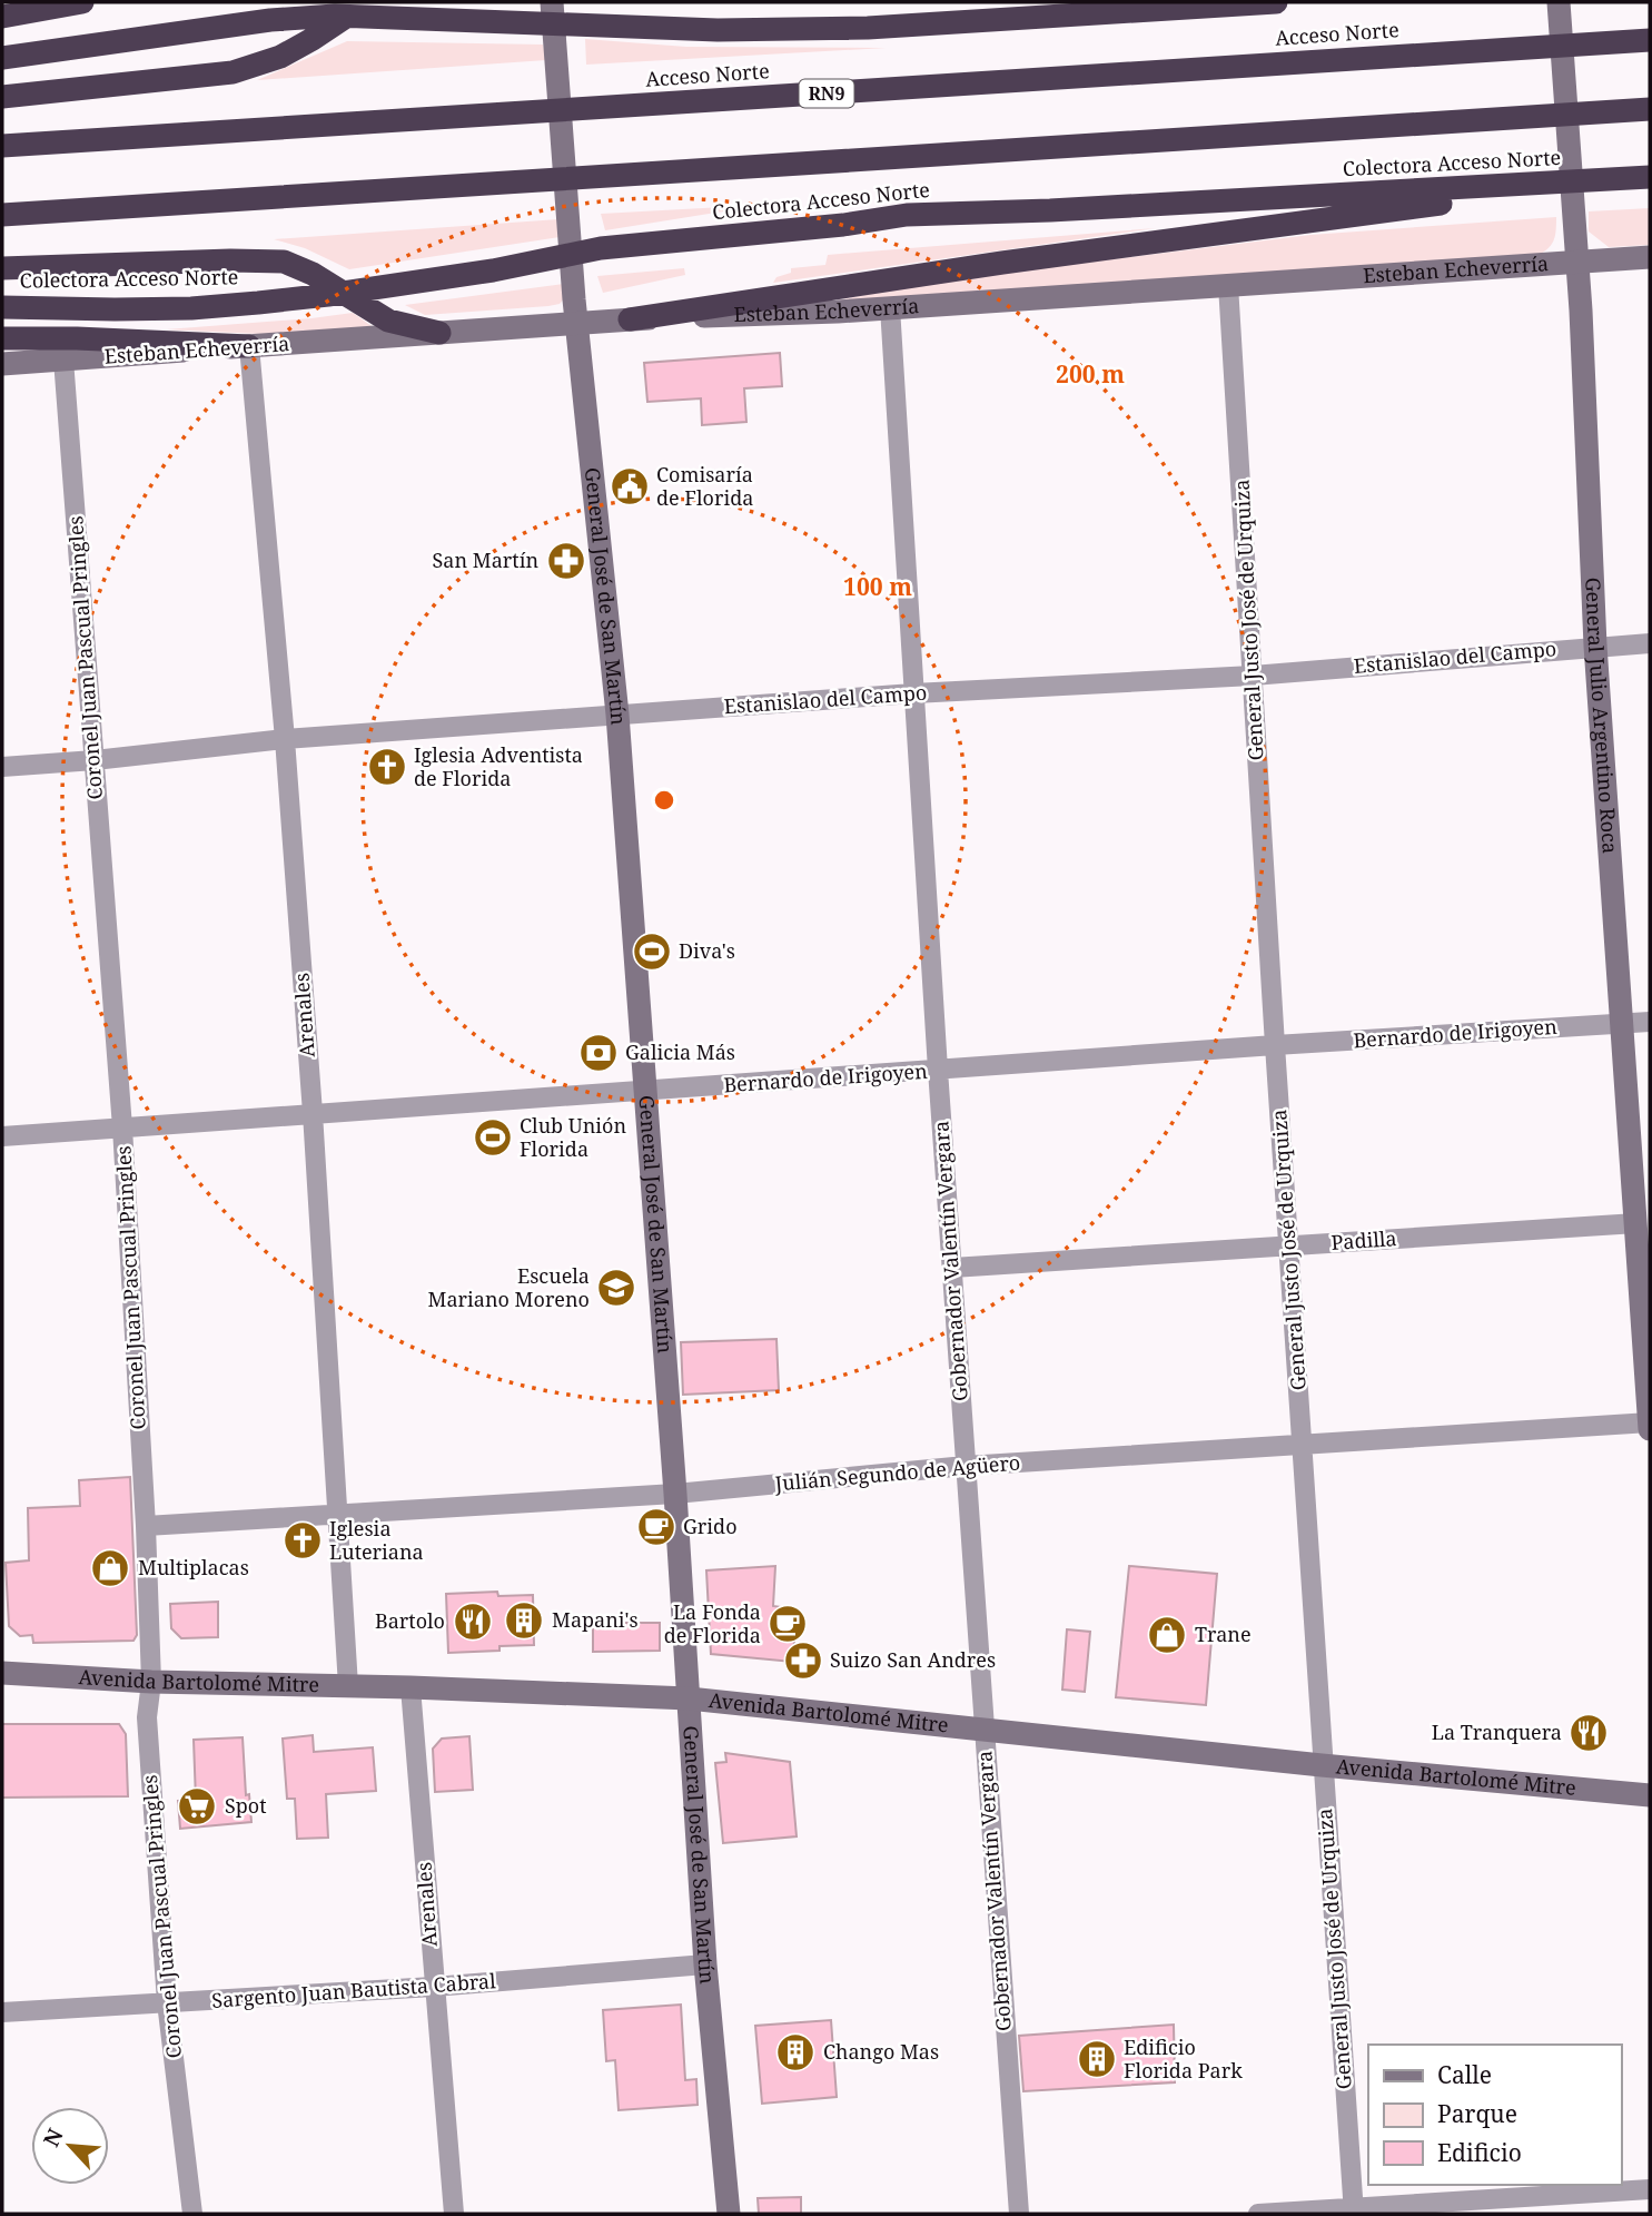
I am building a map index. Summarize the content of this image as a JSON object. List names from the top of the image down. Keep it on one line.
{"streets":{"highway":["Acceso Norte","RN9","Colectora Acceso Norte"],"street":["Esteban Echeverría","General José de San Martín","General Justo José de Urquiza","Coronel Juan Pascual Pringles","Estanislao del Campo","General Julio Argentino Roca","Arenales","Bernardo de Irigoyen","Padilla","Gobernador Valentín Vergara","Julián Segundo de Agüero","Avenida Bartolomé Mitre","Sargento Juan Bautista Cabral"]},"crossings":[["Esteban Echeverría","General José de San Martín"],["Esteban Echeverría","General Justo José de Urquiza"],["Esteban Echeverría","Coronel Juan Pascual Pringles"],["Esteban Echeverría","General Julio Argentino Roca"],["Esteban Echeverría","Arenales"],["Esteban Echeverría","Gobernador Valentín Vergara"],["General José de San Martín","Estanislao del Campo"],["General José de San Martín","Bernardo de Irigoyen"],["General José de San Martín","Julián Segundo de Agüero"],["General José de San Martín","Avenida Bartolomé Mitre"],["General José de San Martín","Sargento Juan Bautista Cabral"],["General Justo José de Urquiza","Estanislao del Campo"],["General Justo José de Urquiza","Bernardo de Irigoyen"],["General Justo José de Urquiza","Padilla"],["General Justo José de Urquiza","Julián Segundo de Agüero"],["General Justo José de Urquiza","Avenida Bartolomé Mitre"],["Coronel Juan Pascual Pringles","Estanislao del Campo"],["Coronel Juan Pascual Pringles","Bernardo de Irigoyen"],["Coronel Juan Pascual Pringles","Julián Segundo de Agüero"],["Coronel Juan Pascual Pringles","Avenida Bartolomé Mitre"],["Coronel Juan Pascual Pringles","Sargento Juan Bautista Cabral"],["Estanislao del Campo","General Julio Argentino Roca"],["Estanislao del Campo","Arenales"],["Estanislao del Campo","Gobernador Valentín Vergara"],["General Julio Argentino Roca","Bernardo de Irigoyen"],["General Julio Argentino Roca","Padilla"],["General Julio Argentino Roca","Julián Segundo de Agüero"],["Arenales","Bernardo de Irigoyen"],["Arenales","Julián Segundo de Agüero"],["Arenales","Avenida Bartolomé Mitre"],["Arenales","Sargento Juan Bautista Cabral"],["Bernardo de Irigoyen","Gobernador Valentín Vergara"],["Padilla","Gobernador Valentín Vergara"],["Gobernador Valentín Vergara","Julián Segundo de Agüero"],["Gobernador Valentín Vergara","Avenida Bartolomé Mitre"]],"places":{"public building":["Comisaría de Florida"],"pharmacy":["San Martín","Suizo San Andres"],"church":["Iglesia Adventista de Florida","Iglesia Luteriana"],"sports":["Diva's","Club Unión Florida"],"bank":["Galicia Más"],"school or university":["Escuela Mariano Moreno"],"cafe":["Grido","La Fonda de Florida"],"shop":["Multiplacas","Trane"],"building":["Mapani's","Chango Mas","Edificio Florida Park"],"restaurant":["Bartolo","La Tranquera"],"supermarket":["Spot"]},"legend":["Calle","Parque","Edificio"],"north":"top left","rings":["200 m","100 m"]}
